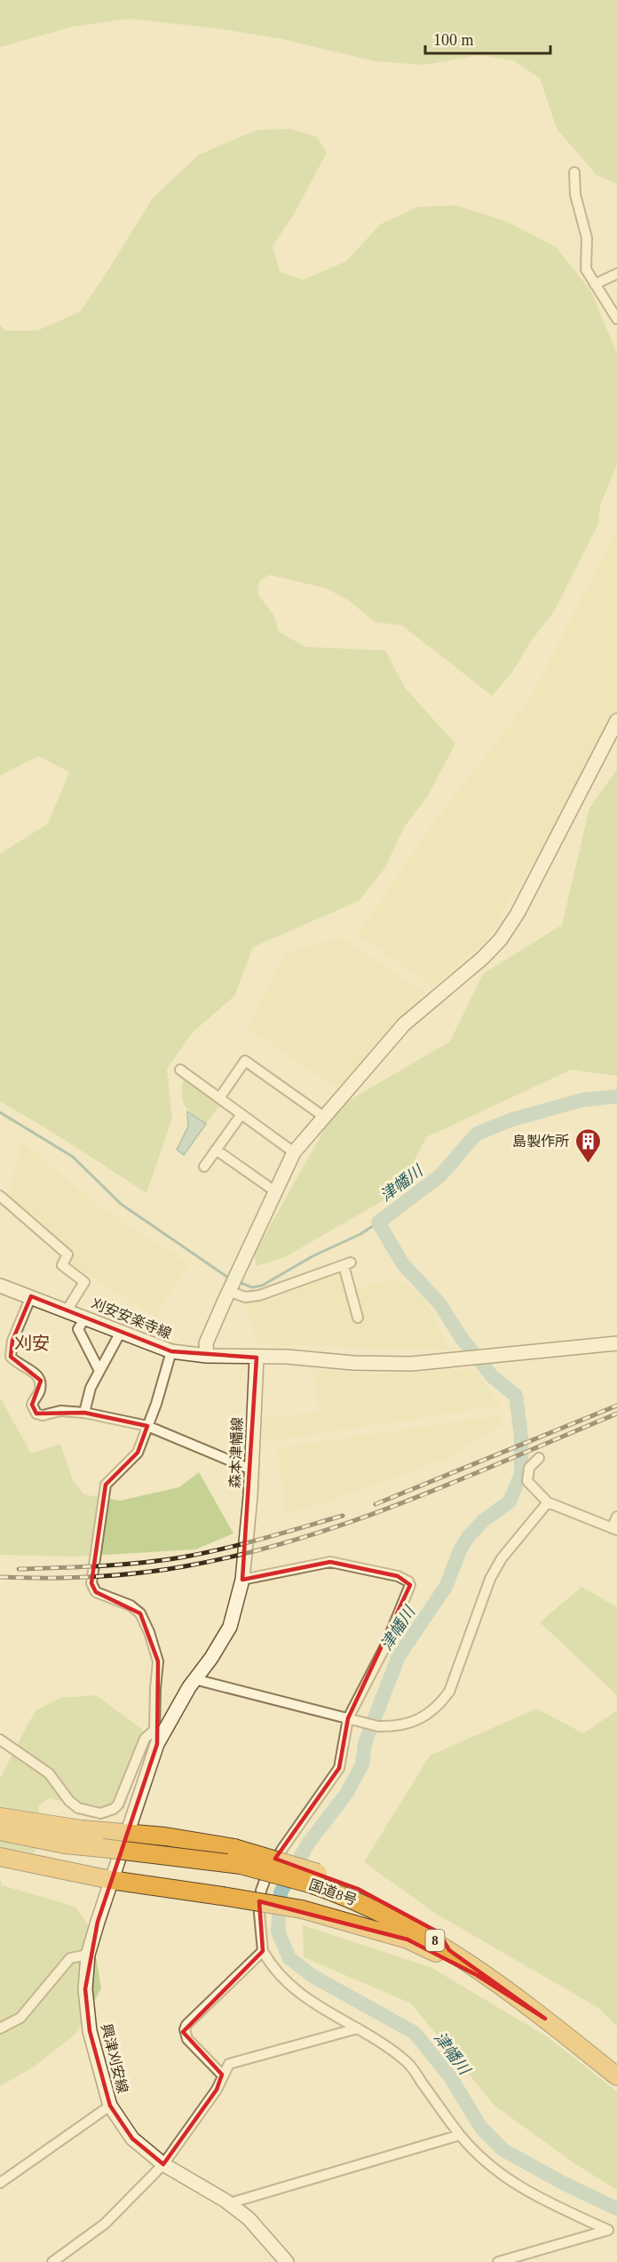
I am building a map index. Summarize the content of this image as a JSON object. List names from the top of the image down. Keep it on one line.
{"streets":{"highway":["国道8号","8"],"main road":["刈安安楽寺線","森本津幡線","興津刈安線"]},"crossings":[["刈安安楽寺線","森本津幡線"],["森本津幡線","8"],["森本津幡線","興津刈安線"],["国道8号","8"],["8","興津刈安線"]],"districts":["刈安"],"water":["津幡川"],"places":{"building":["島製作所"]},"scale_bar":"100 m"}
